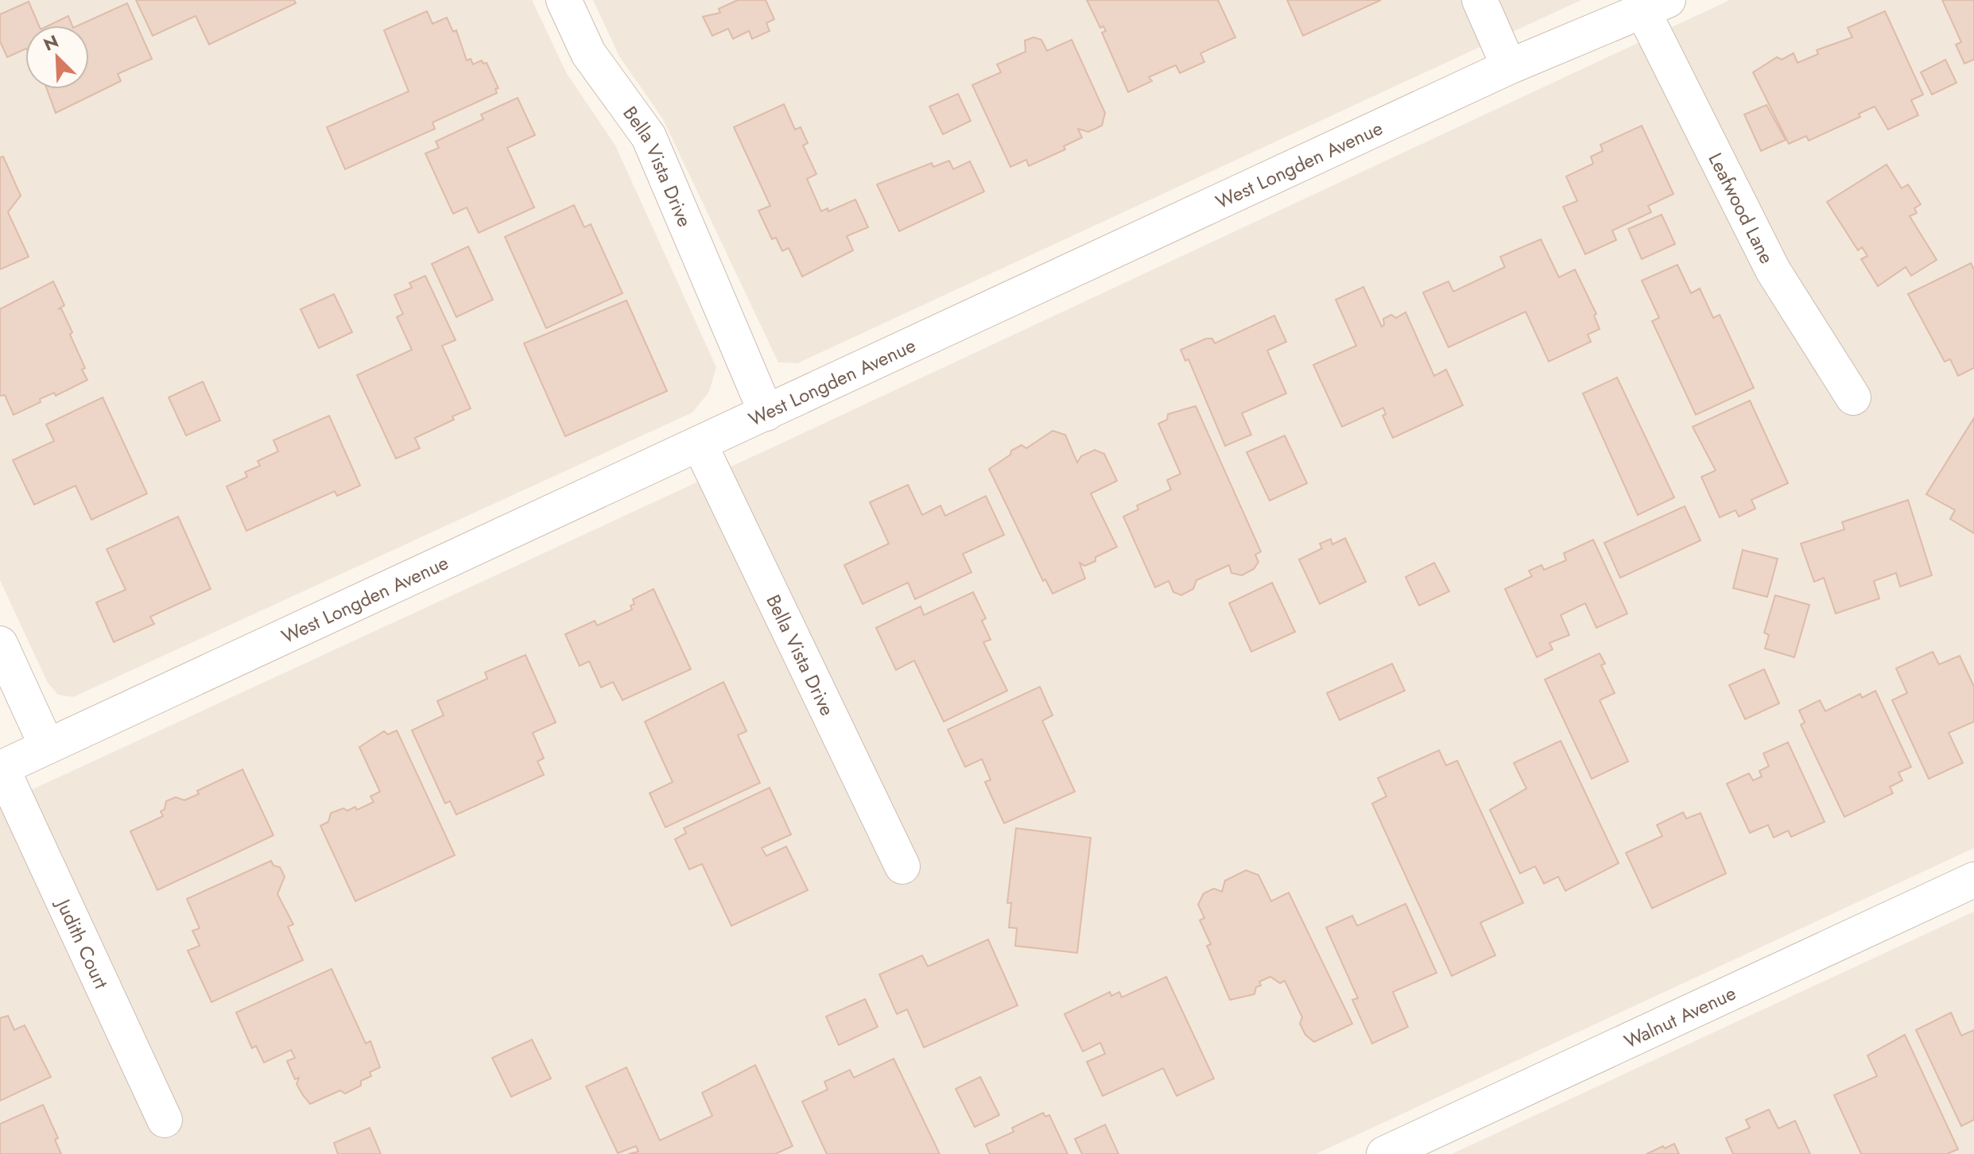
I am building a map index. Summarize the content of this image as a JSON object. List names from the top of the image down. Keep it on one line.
{"streets":{"street":["West Longden Avenue","Bella Vista Drive","Leafwood Lane","Judith Court","Walnut Avenue"]},"crossings":[["West Longden Avenue","Bella Vista Drive"],["West Longden Avenue","Leafwood Lane"],["West Longden Avenue","Judith Court"]],"north":"top left"}
